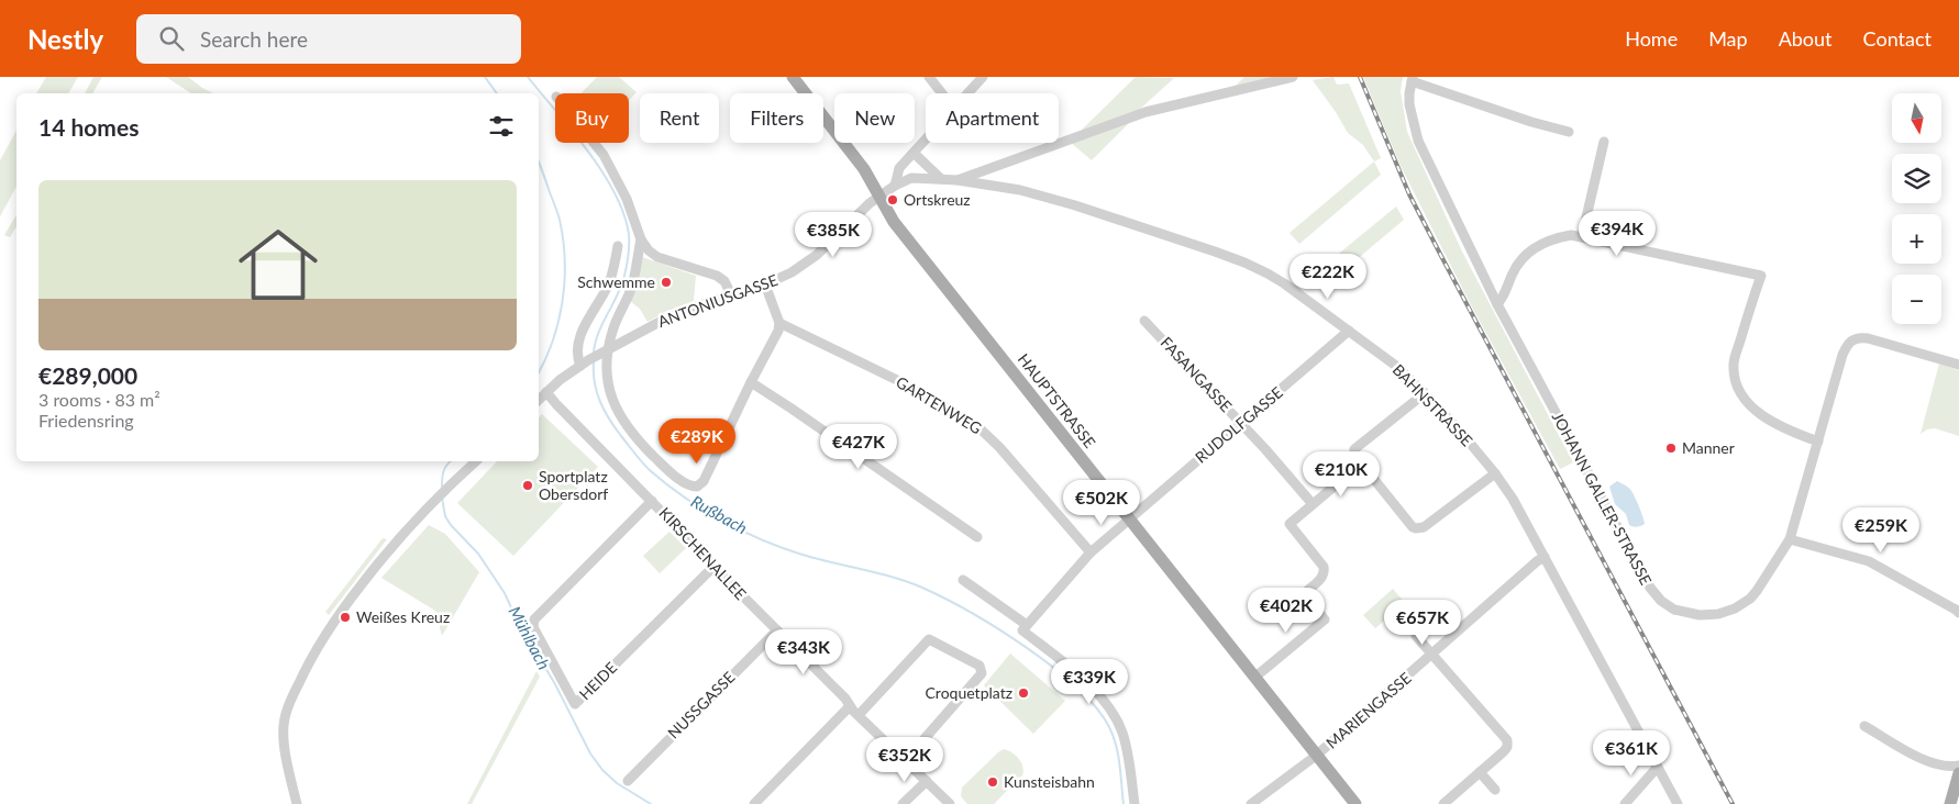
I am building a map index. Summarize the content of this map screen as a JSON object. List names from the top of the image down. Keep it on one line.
{"streets":{"main road":["HAUPTSTRASSE"],"street":["ANTONIUSGASSE","FASANGASSE","GARTENWEG","BAHNSTRASSE","RUDOLFGASSE","JOHANN GALLER-STRASSE","KIRSCHENALLEE","HEIDE","NUSSGASSE","MARIENGASSE"]},"crossings":[["ANTONIUSGASSE","HAUPTSTRASSE"],["ANTONIUSGASSE","BAHNSTRASSE"],["ANTONIUSGASSE","KIRSCHENALLEE"],["FASANGASSE","RUDOLFGASSE"],["HAUPTSTRASSE","RUDOLFGASSE"],["HAUPTSTRASSE","MARIENGASSE"],["GARTENWEG","RUDOLFGASSE"],["BAHNSTRASSE","RUDOLFGASSE"],["BAHNSTRASSE","MARIENGASSE"],["KIRSCHENALLEE","HEIDE"],["KIRSCHENALLEE","NUSSGASSE"]],"water":["Rußbach","Mühlbach"],"places":["Ortskreuz","Schwemme","Manner","Sportplatz Obersdorf","Weißes Kreuz","Croquetplatz","Kunsteisbahn"],"north":"bottom","page":{"header":"Nestly","search":"Search here","nav":["Home","Map","About","Contact"],"map_buttons":["+","−"],"chip":["Buy","Rent","Filters","New","Apartment"],"heading":"14 homes","list":[{"name":"€289,000","note":"3 rooms · 83 m² · Friedensring"}],"price":["€394K","€385K","€222K","€289K","€427K","€210K","€502K","€259K","€402K","€657K","€343K","€339K","€361K","€352K"]}}
